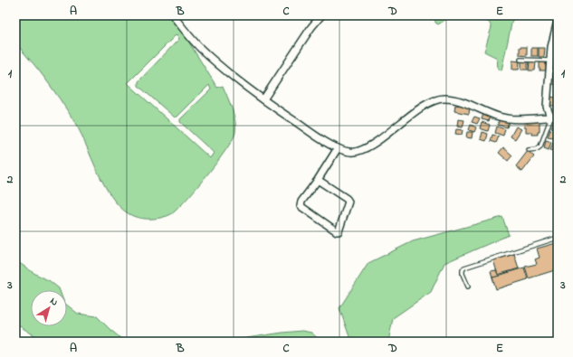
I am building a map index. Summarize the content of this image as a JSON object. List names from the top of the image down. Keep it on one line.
{"north":"top right","grid":{"columns":["A","B","C","D","E"],"rows":["1","2","3"]}}
